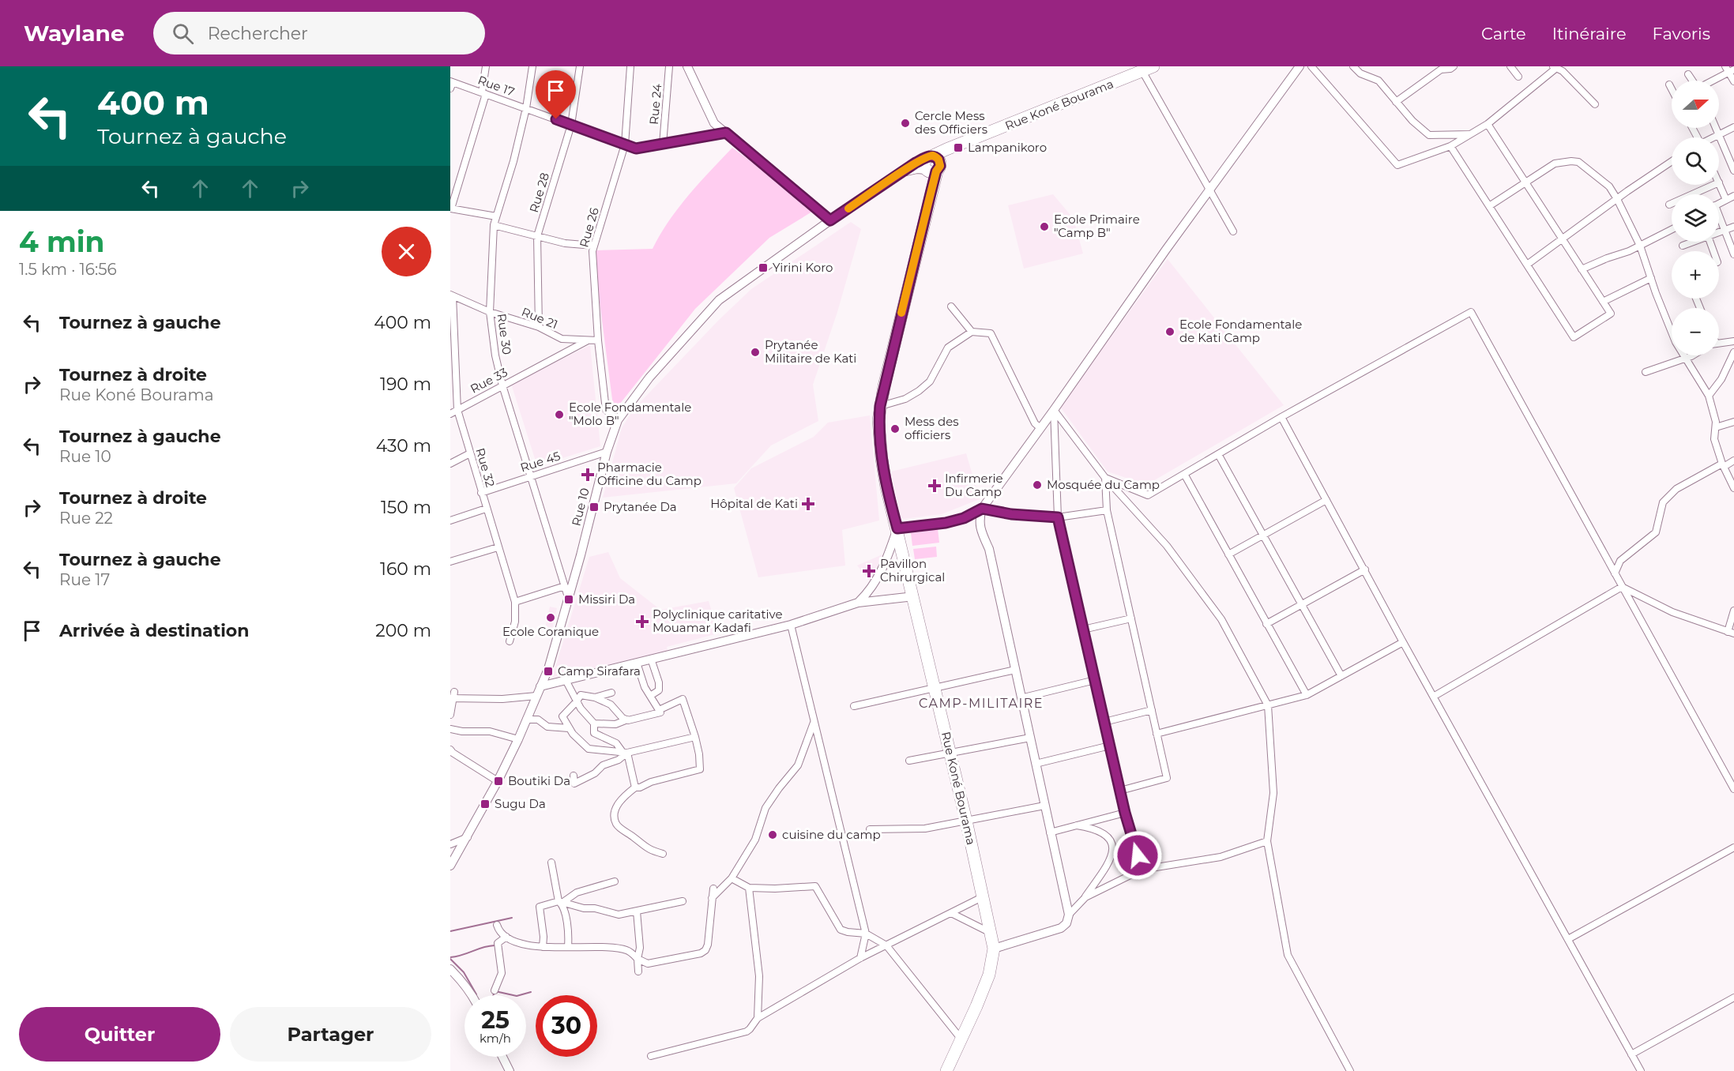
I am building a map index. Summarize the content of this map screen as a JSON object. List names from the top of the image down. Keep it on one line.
{"streets":{"highway":["Rue Koné Bourama"],"street":["Rue 17","Rue 24","Rue 28","Rue 26","Rue 21","Rue 30","Rue 33","Rue 45","Rue 32","Rue 10"]},"crossings":[["Rue 17","Rue 24"],["Rue 17","Rue 28"],["Rue 17","Rue 26"],["Rue 17","Rue 30"],["Rue Koné Bourama","Rue 10"],["Rue 28","Rue 21"],["Rue 26","Rue 21"],["Rue 26","Rue 10"],["Rue 21","Rue 30"],["Rue 21","Rue 33"],["Rue 21","Rue 32"],["Rue 30","Rue 33"],["Rue 30","Rue 45"],["Rue 30","Rue 10"],["Rue 33","Rue 32"],["Rue 45","Rue 32"],["Rue 45","Rue 10"]],"districts":["CAMP-MILITAIRE"],"places":{"other":["Cercle Mess des Officiers","Ecole Primaire \"Camp B\"","Ecole Fondamentale de Kati Camp","Prytanée Militaire de Kati","Ecole Fondamentale \"Molo B\"","Mess des officiers","Mosquée du Camp","Ecole Coranique","cuisine du camp"],"transit":["Lampanikoro","Yirini Koro","Prytanée Da","Missiri Da","Camp Sirafara","Boutiki Da","Sugu Da"],"health":["Pharmacie Officine du Camp","Infirmerie Du Camp","Hôpital de Kati","Pavillon Chirurgical","Polyclinique caritative Mouamar Kadafi"]},"north":"right","page":{"header":"Waylane","search":"Rechercher","nav":["Carte","Itinéraire","Favoris"],"turn":["400 m","Tournez à gauche"],"map_buttons":["+","−"],"heading":["4 min","1.5 km · 16:56"],"list":[{"name":"Tournez à gauche","value":"400 m"},{"name":"Tournez à droite","note":"Rue Koné Bourama","value":"190 m"},{"name":"Tournez à gauche","note":"Rue 10","value":"430 m"},{"name":"Tournez à droite","note":"Rue 22","value":"150 m"},{"name":"Tournez à gauche","note":"Rue 17","value":"160 m"},{"name":"Arrivée à destination","value":"200 m"}],"speed":"25 km/h","limit":"30","buttons":["Quitter","Partager"]}}
